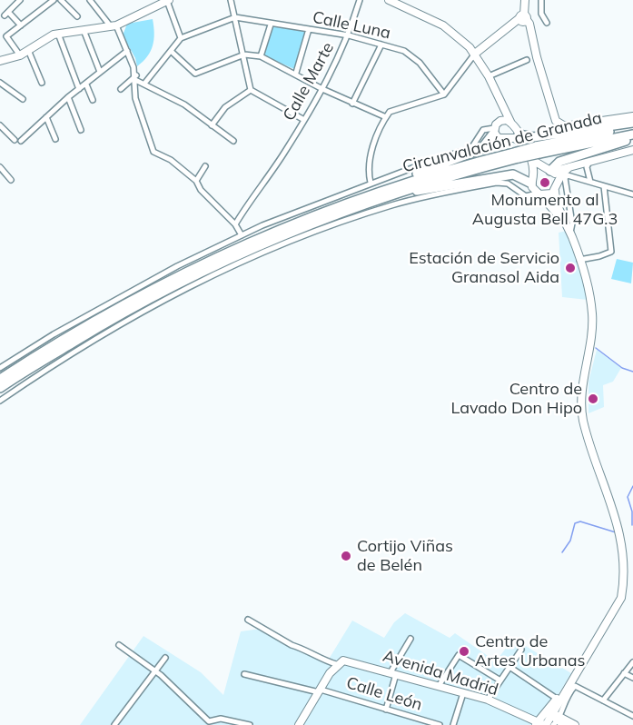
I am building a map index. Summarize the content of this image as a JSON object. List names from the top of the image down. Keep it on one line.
{"streets":{"highway":["Circunvalación de Granada"],"street":["Calle Luna","Calle Marte","Avenida Madrid","Calle León"]},"crossings":[["Calle Luna","Calle Marte"]],"places":["Monumento al Augusta Bell 47G.3","Estación de Servicio Granasol Aida","Centro de Lavado Don Hipo","Cortijo Viñas de Belén","Centro de Artes Urbanas"]}
